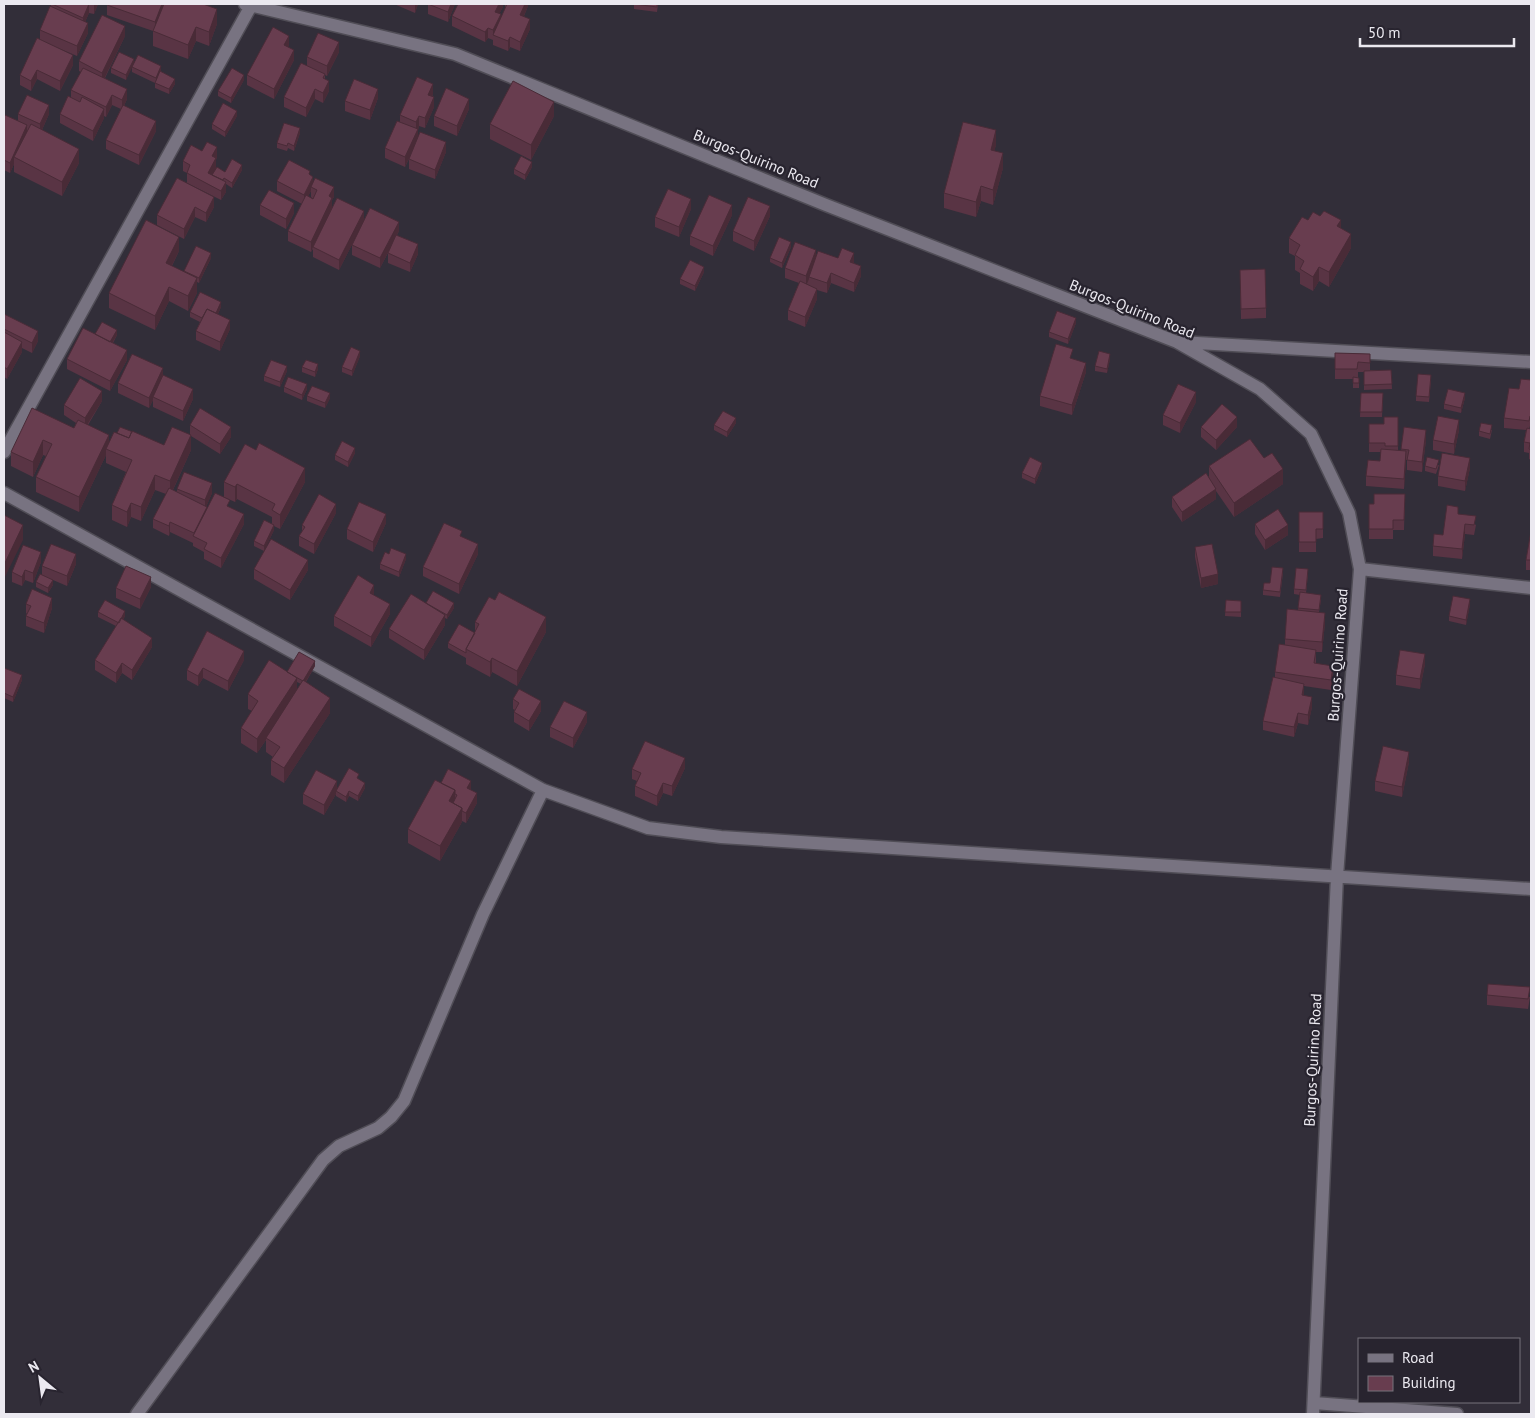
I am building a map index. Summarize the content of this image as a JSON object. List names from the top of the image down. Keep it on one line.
{"streets":{"street":["Burgos-Quirino Road"]},"legend":["Road","Building"],"scale_bar":"50 m","north":"top left"}
